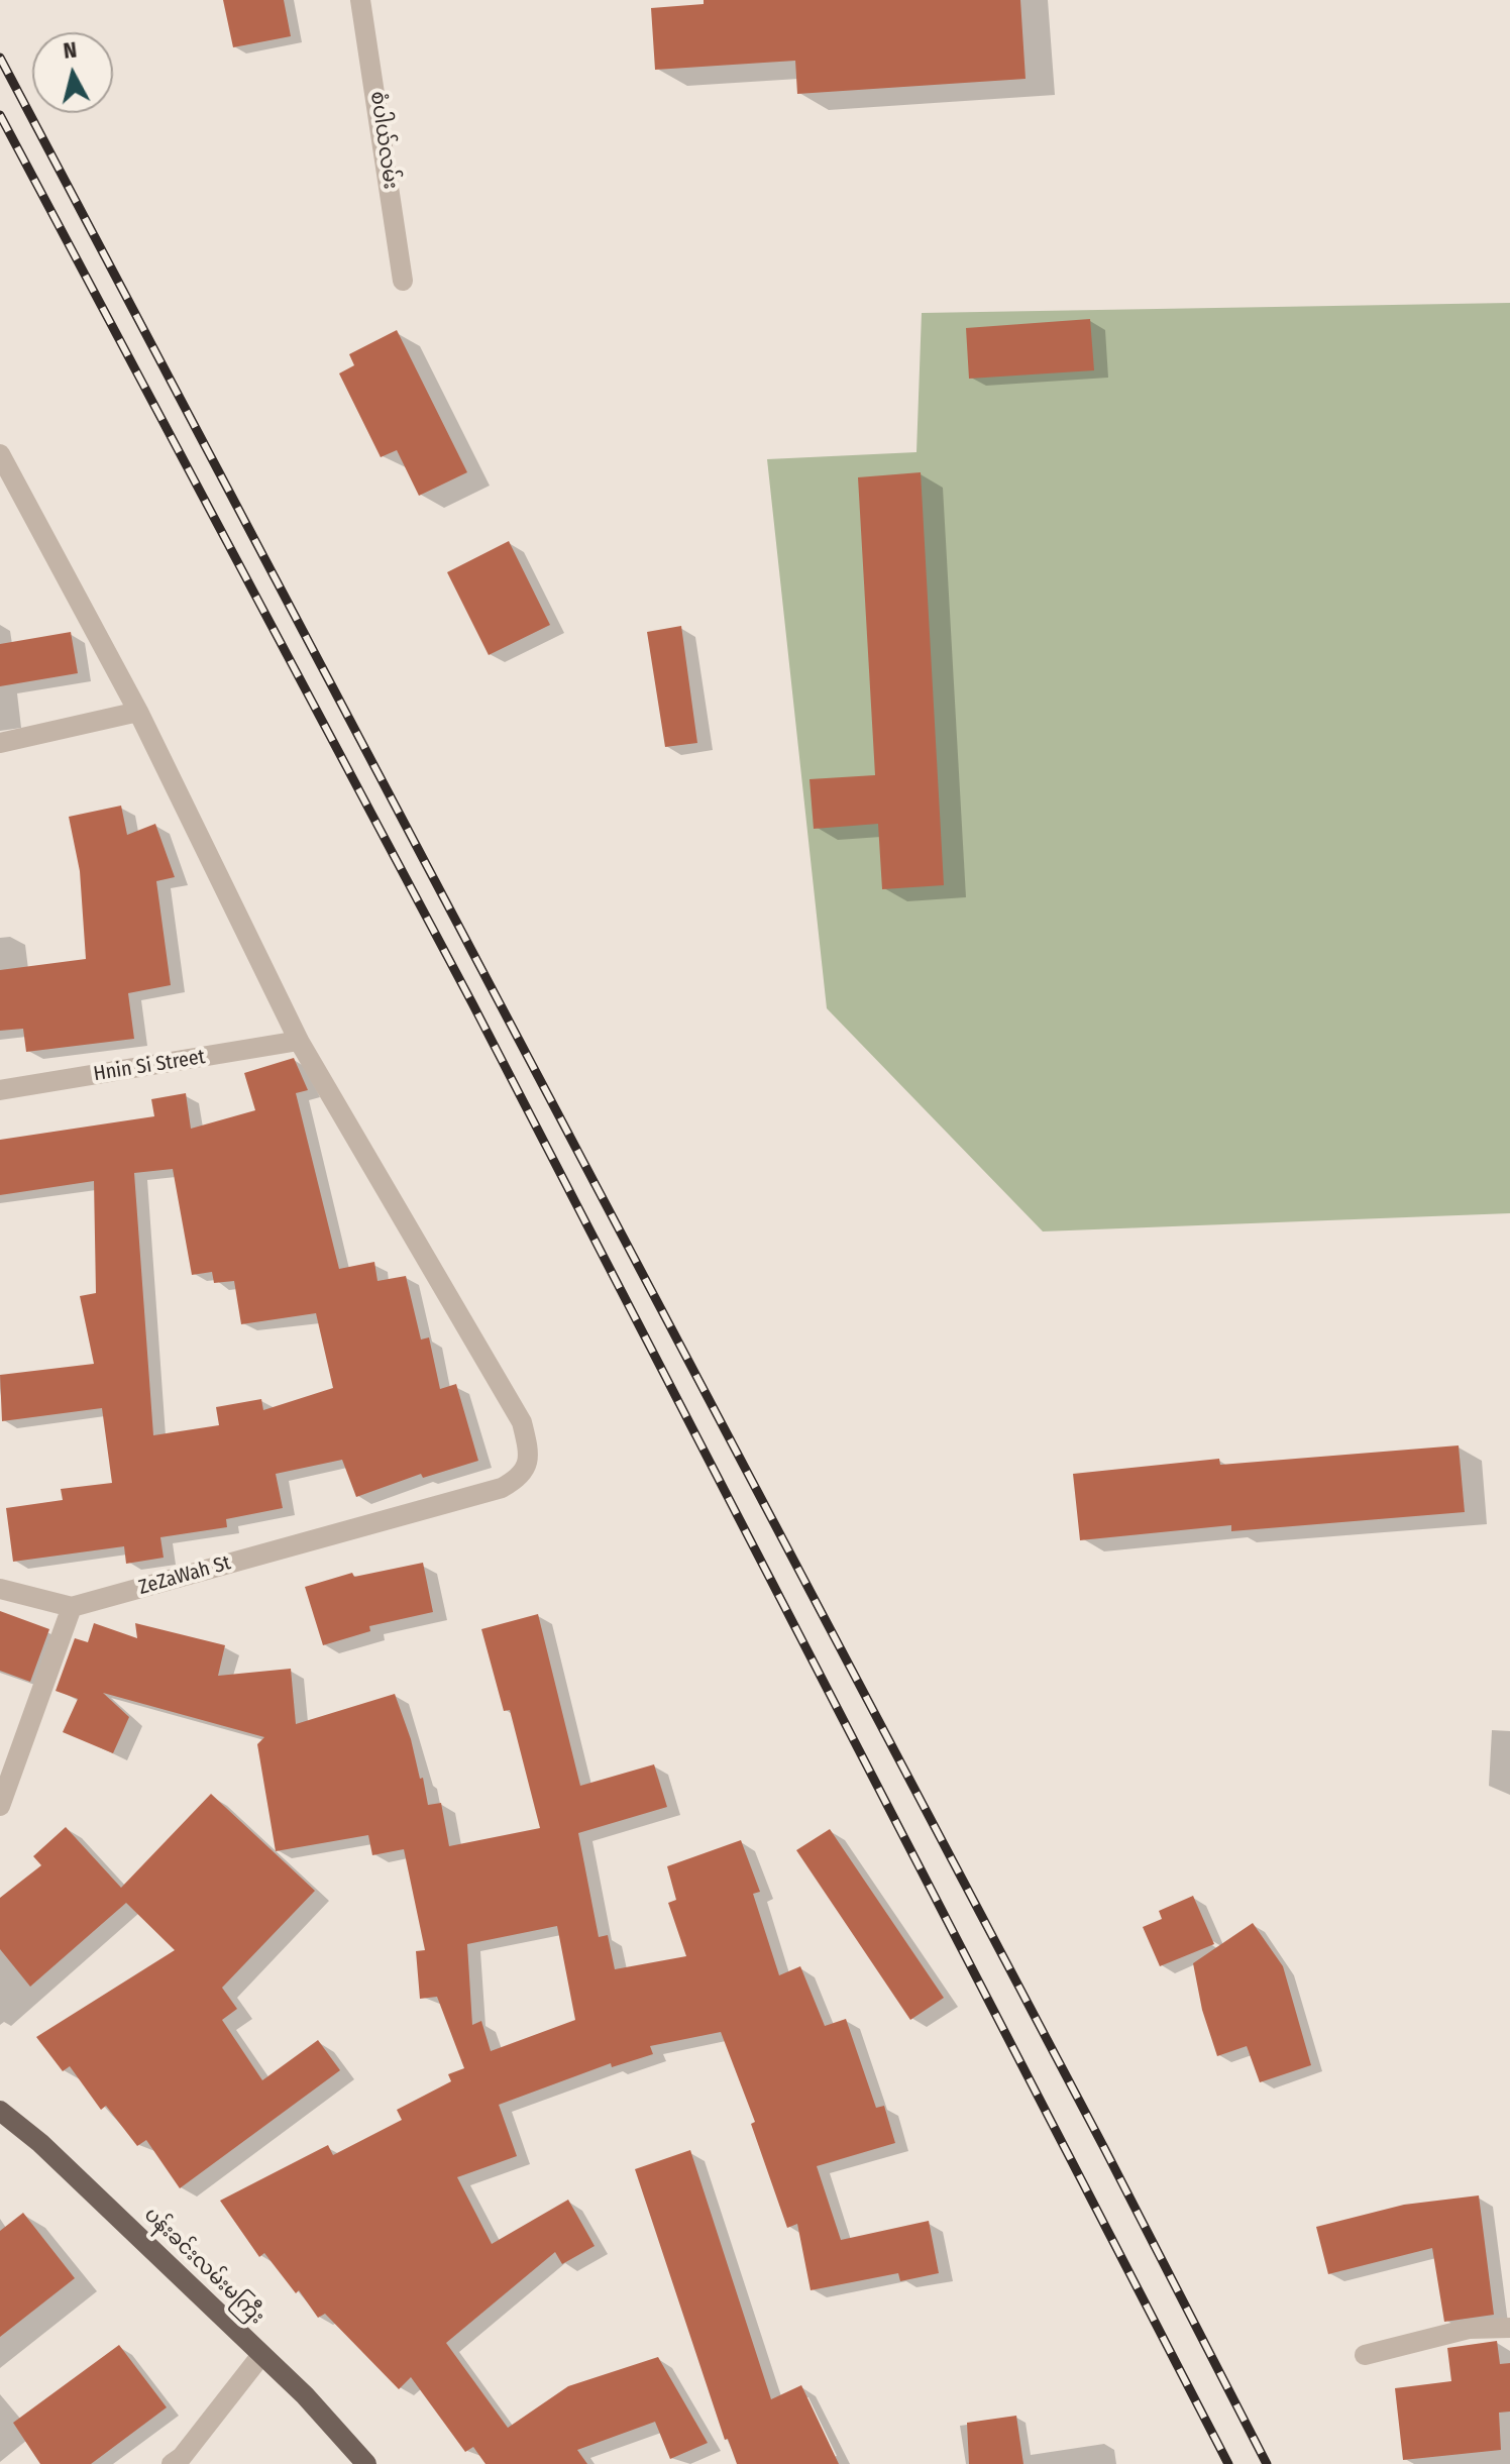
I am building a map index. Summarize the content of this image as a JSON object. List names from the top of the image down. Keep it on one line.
{"streets":{"main road":["ပန်းခင်းလမ်းမကြီး"],"street":["စံပါယ်လမ်း","Hnin Si Street","ZeZaWah St"]},"crossings":[["Hnin Si Street","ZeZaWah St"]],"north":"top"}
